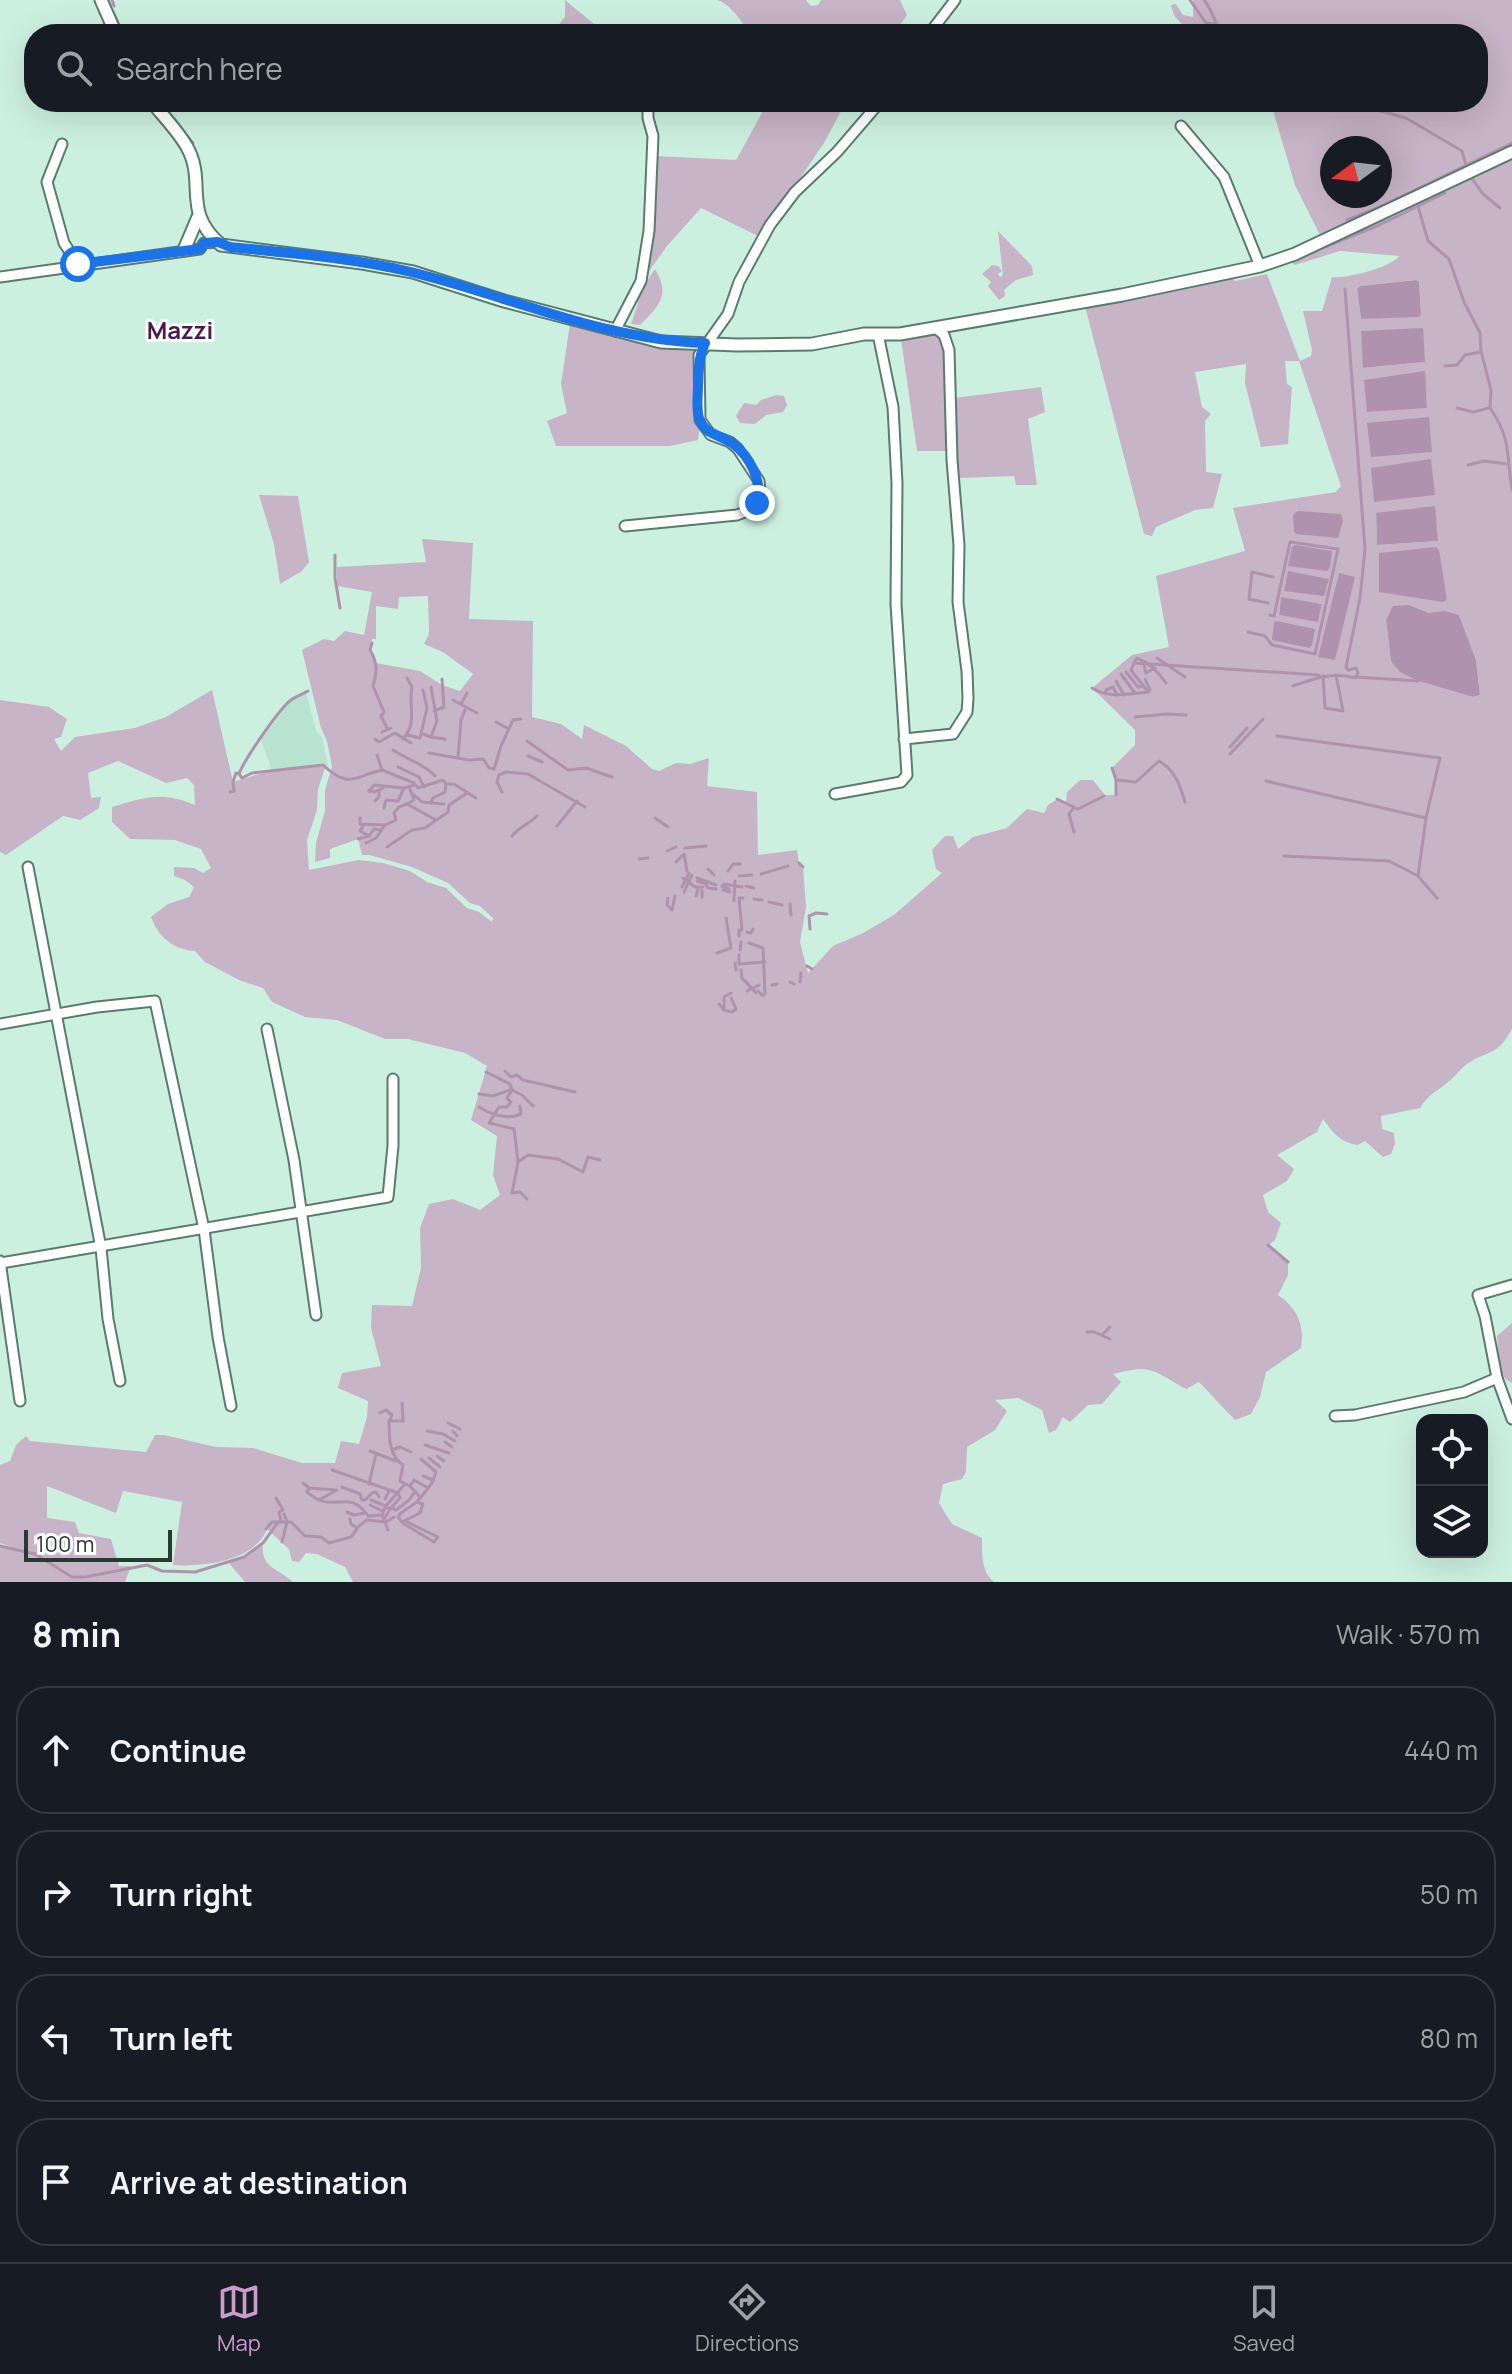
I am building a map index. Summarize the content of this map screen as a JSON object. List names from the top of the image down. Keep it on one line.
{"districts":["Mazzi"],"scale_bar":"100 m","north":"left","page":{"search":"Search here","scale":"100 m","heading":["8 min","Walk · 570 m"],"list":[["Continue","440 m"],["Turn right","50 m"],["Turn left","80 m"],"Arrive at destination"],"nav":["Map","Directions","Saved"]}}
